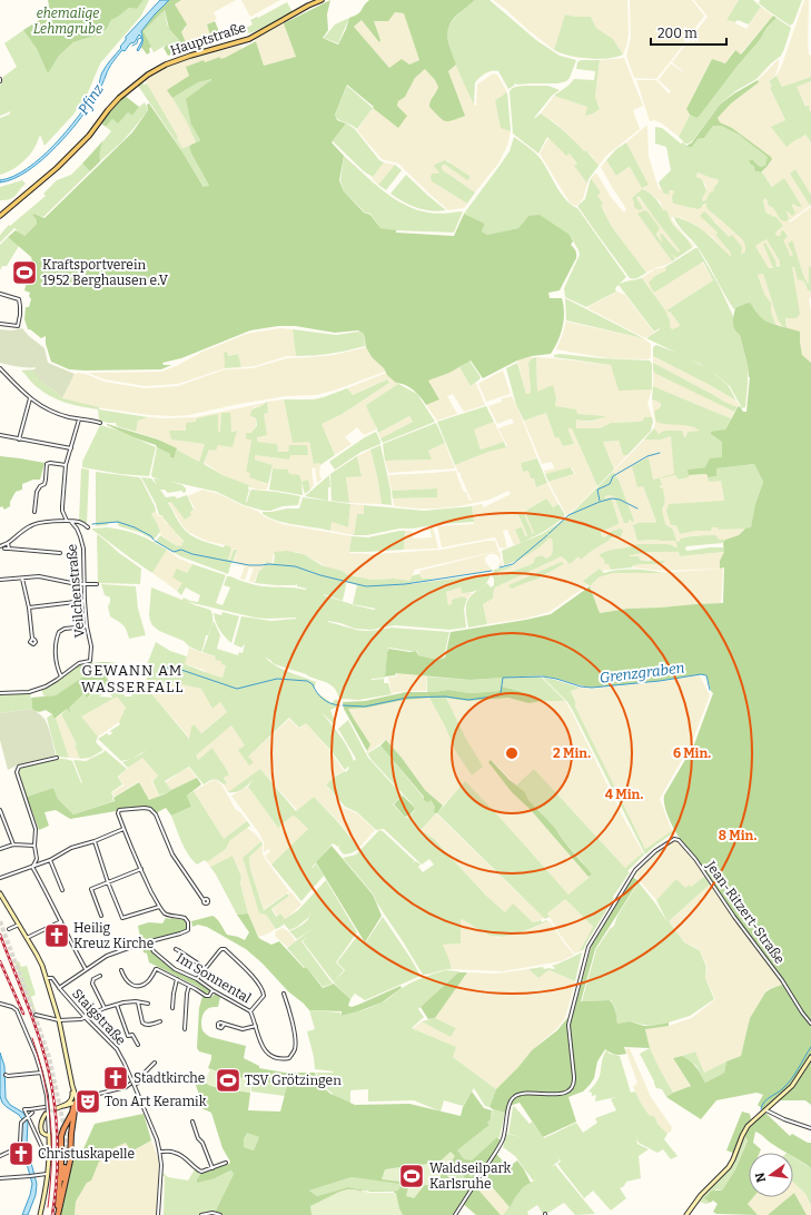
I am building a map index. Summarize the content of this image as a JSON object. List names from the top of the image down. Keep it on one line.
{"streets":{"main road":["Hauptstraße"],"street":["Veilchenstraße","Jean-Ritzert-Straße","Im Sonnental","Staigstraße"]},"districts":["GEWANN AM WASSERFALL"],"water":["Pfinz","Grenzgraben"],"parks":["ehemalige Lehmgrube"],"places":{"sports":["Kraftsportverein 1952 Berghausen e.V","TSV Grötzingen","Waldseilpark Karlsruhe"],"church":["Heilig Kreuz Kirche","Stadtkirche","Christuskapelle"],"theatre":["Ton Art Keramik"]},"scale_bar":"200 m","north":"left","rings":["2 Min.","6 Min.","4 Min.","8 Min."]}
